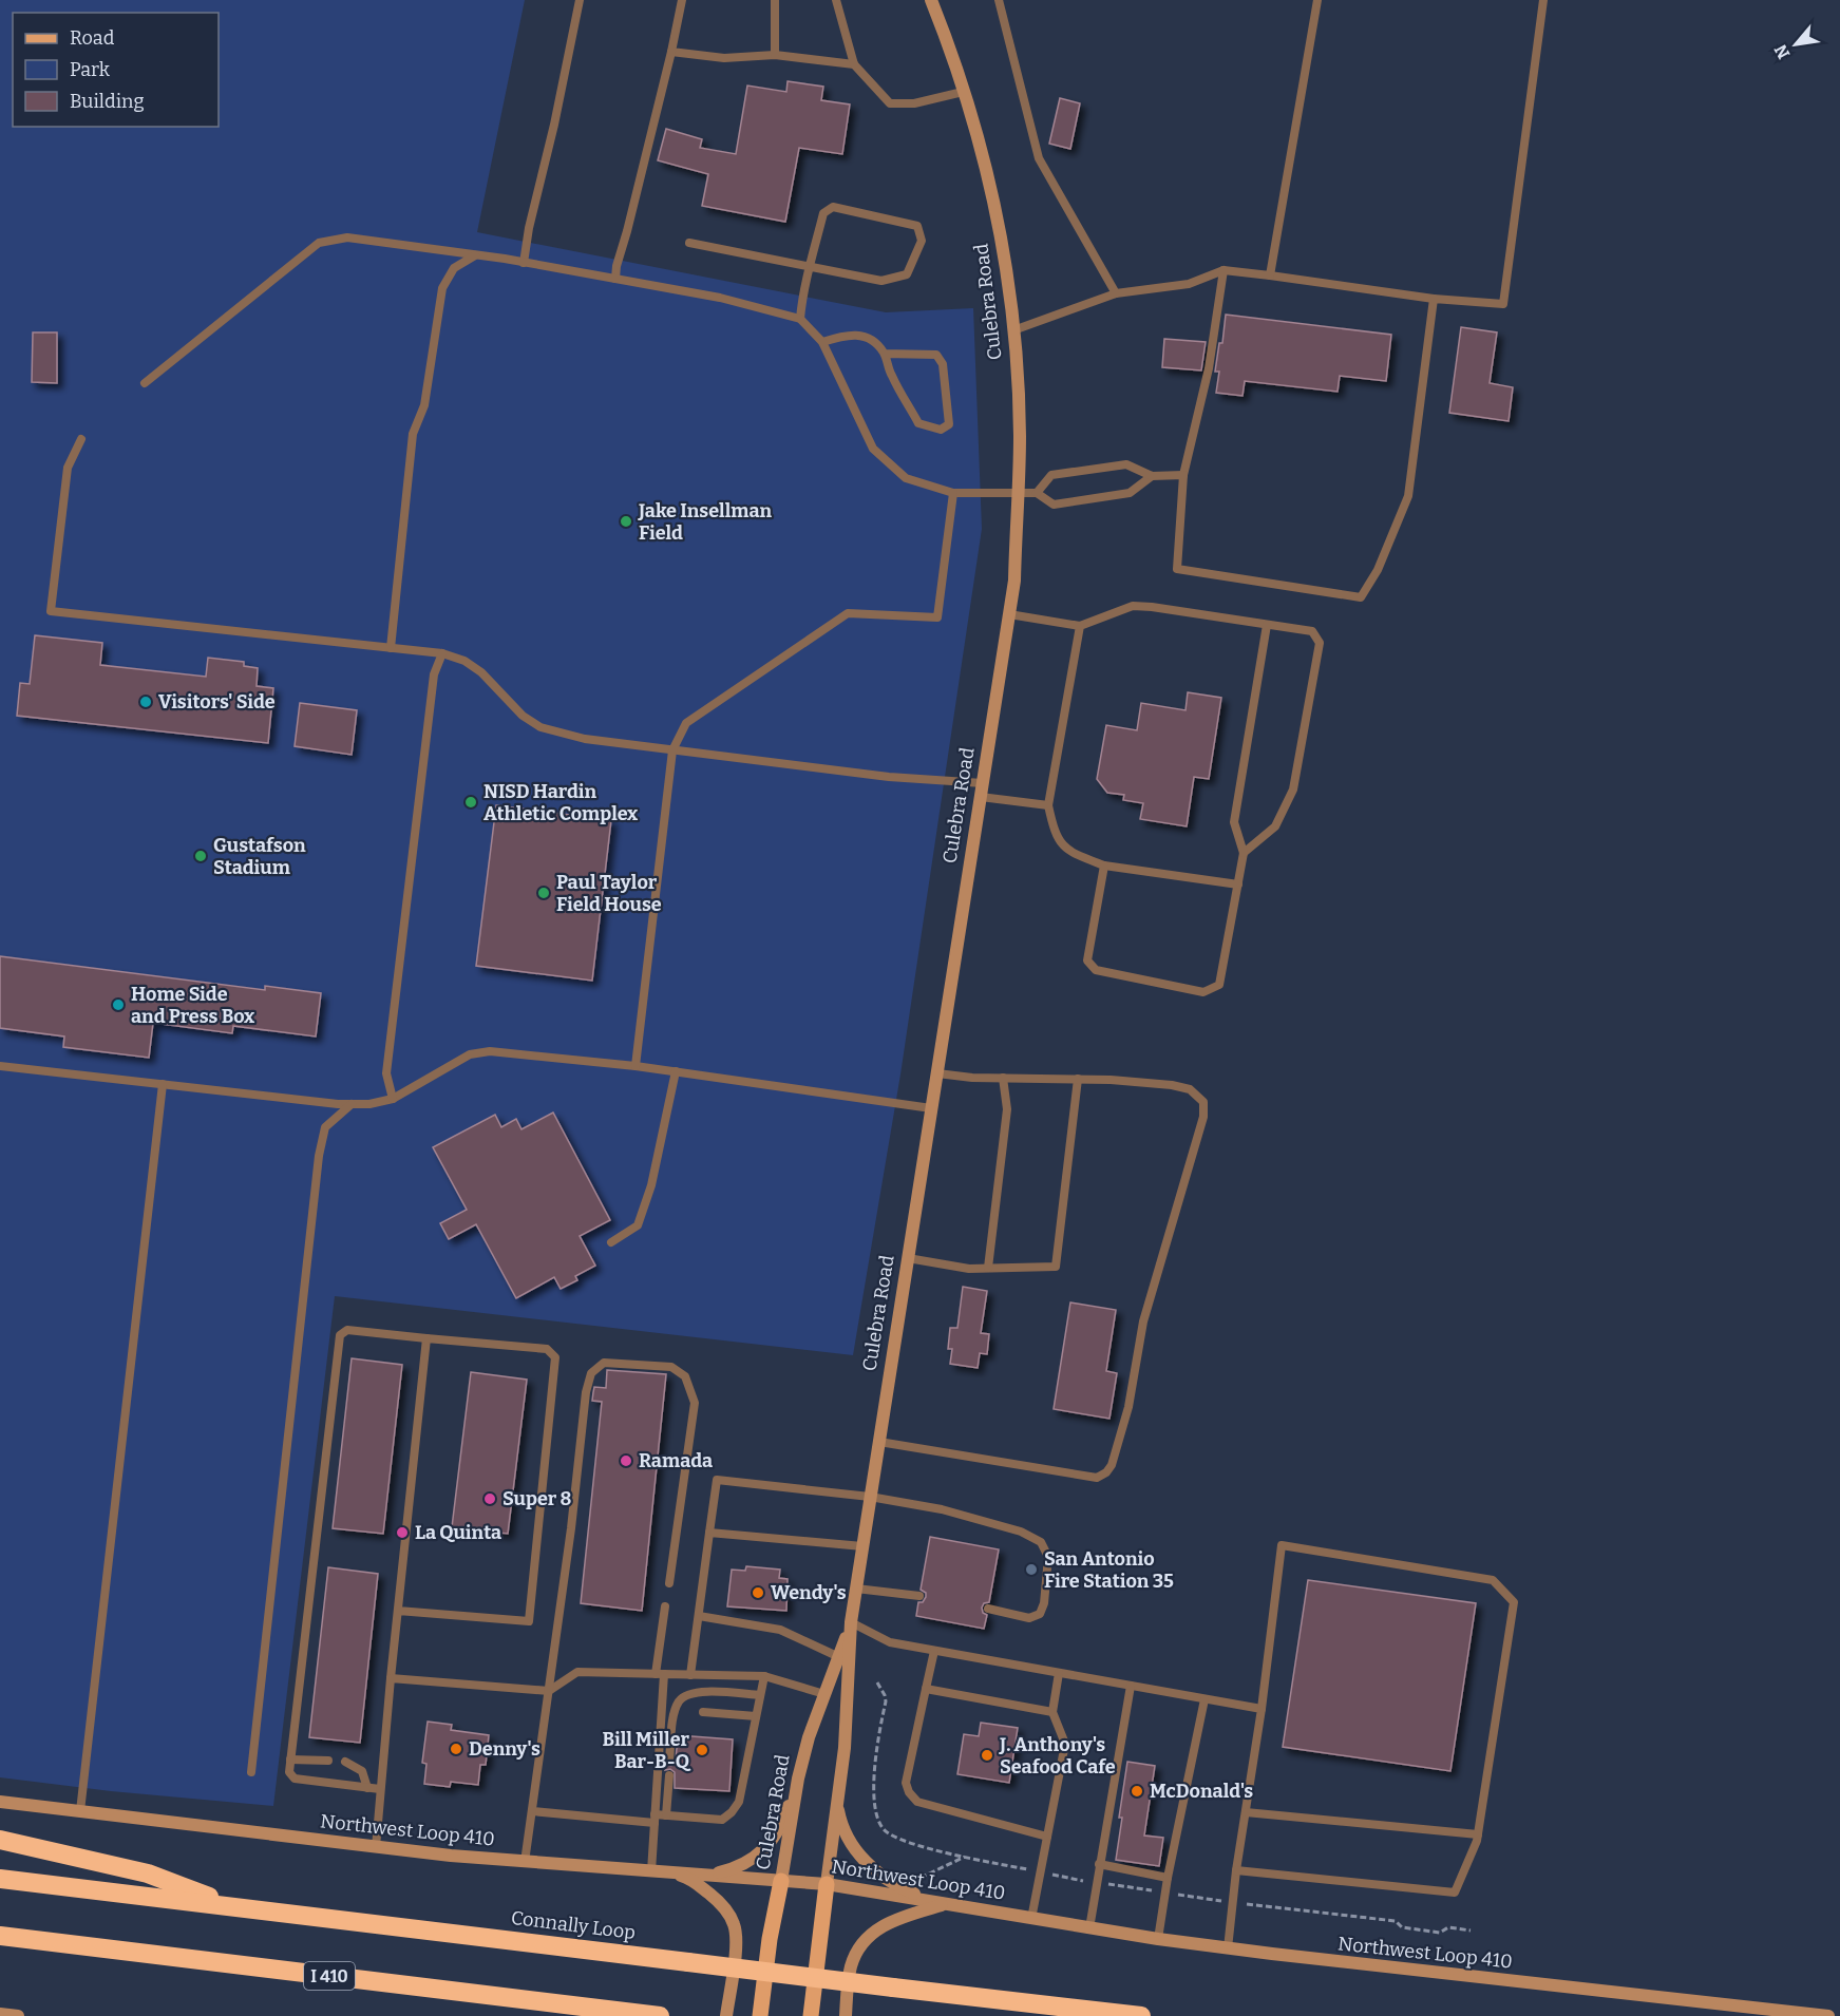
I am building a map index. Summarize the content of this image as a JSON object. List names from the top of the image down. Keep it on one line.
{"streets":{"highway":["Connally Loop","I 410"],"main road":["Culebra Road","Northwest Loop 410"]},"crossings":[["Culebra Road","Northwest Loop 410"]],"places":["Jake Insellman Field","Visitors' Side","NISD Hardin Athletic Complex","Gustafson Stadium","Paul Taylor Field House","Home Side and Press Box","Ramada","Super 8","La Quinta","San Antonio Fire Station 35","Wendy's","Denny's","Bill Miller Bar-B-Q","J. Anthony's Seafood Cafe","McDonald's"],"legend":["Road","Park","Building"],"north":"bottom left"}
